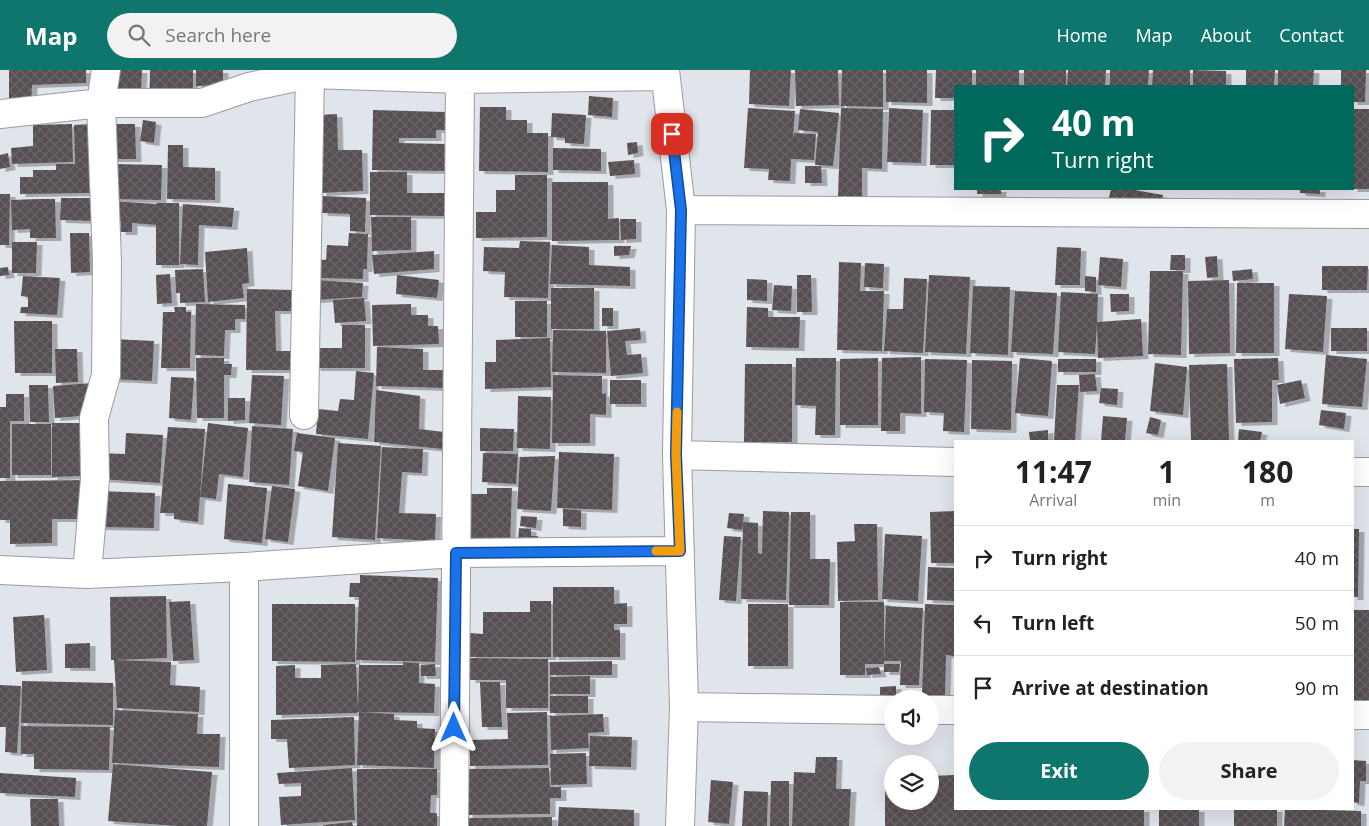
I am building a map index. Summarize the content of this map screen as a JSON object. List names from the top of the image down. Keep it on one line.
{"page":{"header":"Map","search":"Search here","nav":["Home","Map","About","Contact"],"turn":["40 m","Turn right"],"eta":["11:47","Arrival","1","min","180","m"],"list":[{"name":"Turn right","value":"40 m"},{"name":"Turn left","value":"50 m"},{"name":"Arrive at destination","value":"90 m"}],"buttons":["Exit","Share"]}}
